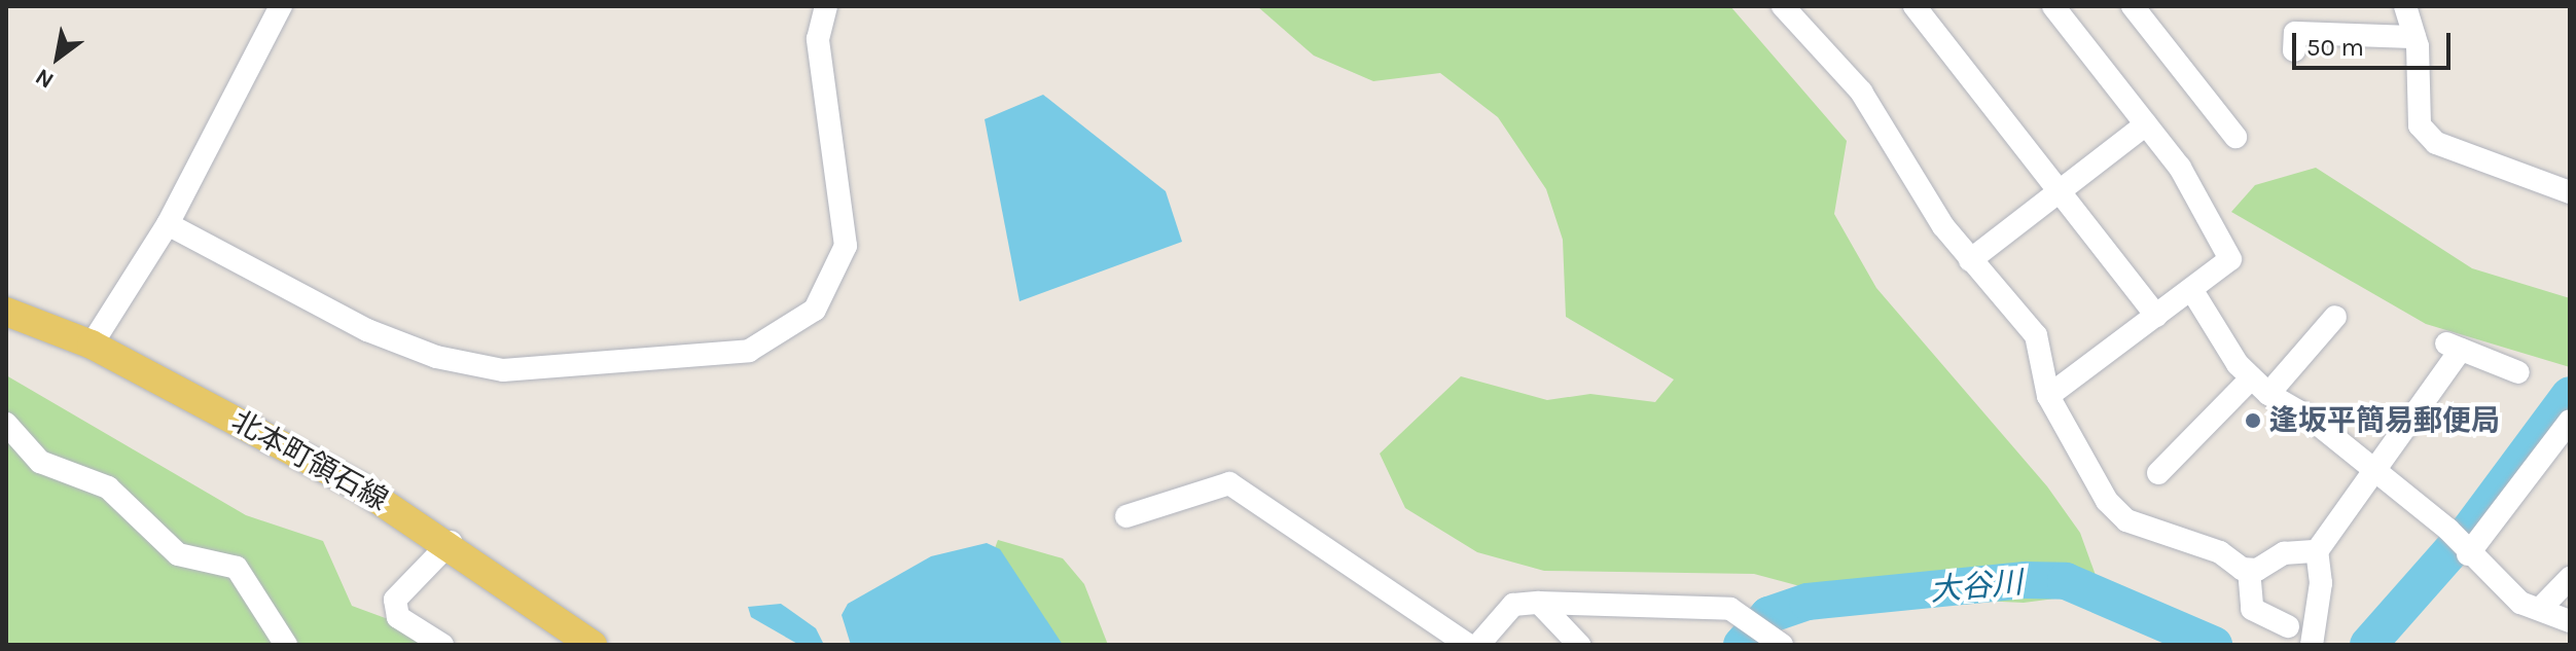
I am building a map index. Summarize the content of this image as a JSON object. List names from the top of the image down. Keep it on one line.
{"streets":{"main road":["北本町領石線"]},"water":["大谷川"],"places":["逢坂平簡易郵便局"],"scale_bar":"50 m","north":"bottom left"}
